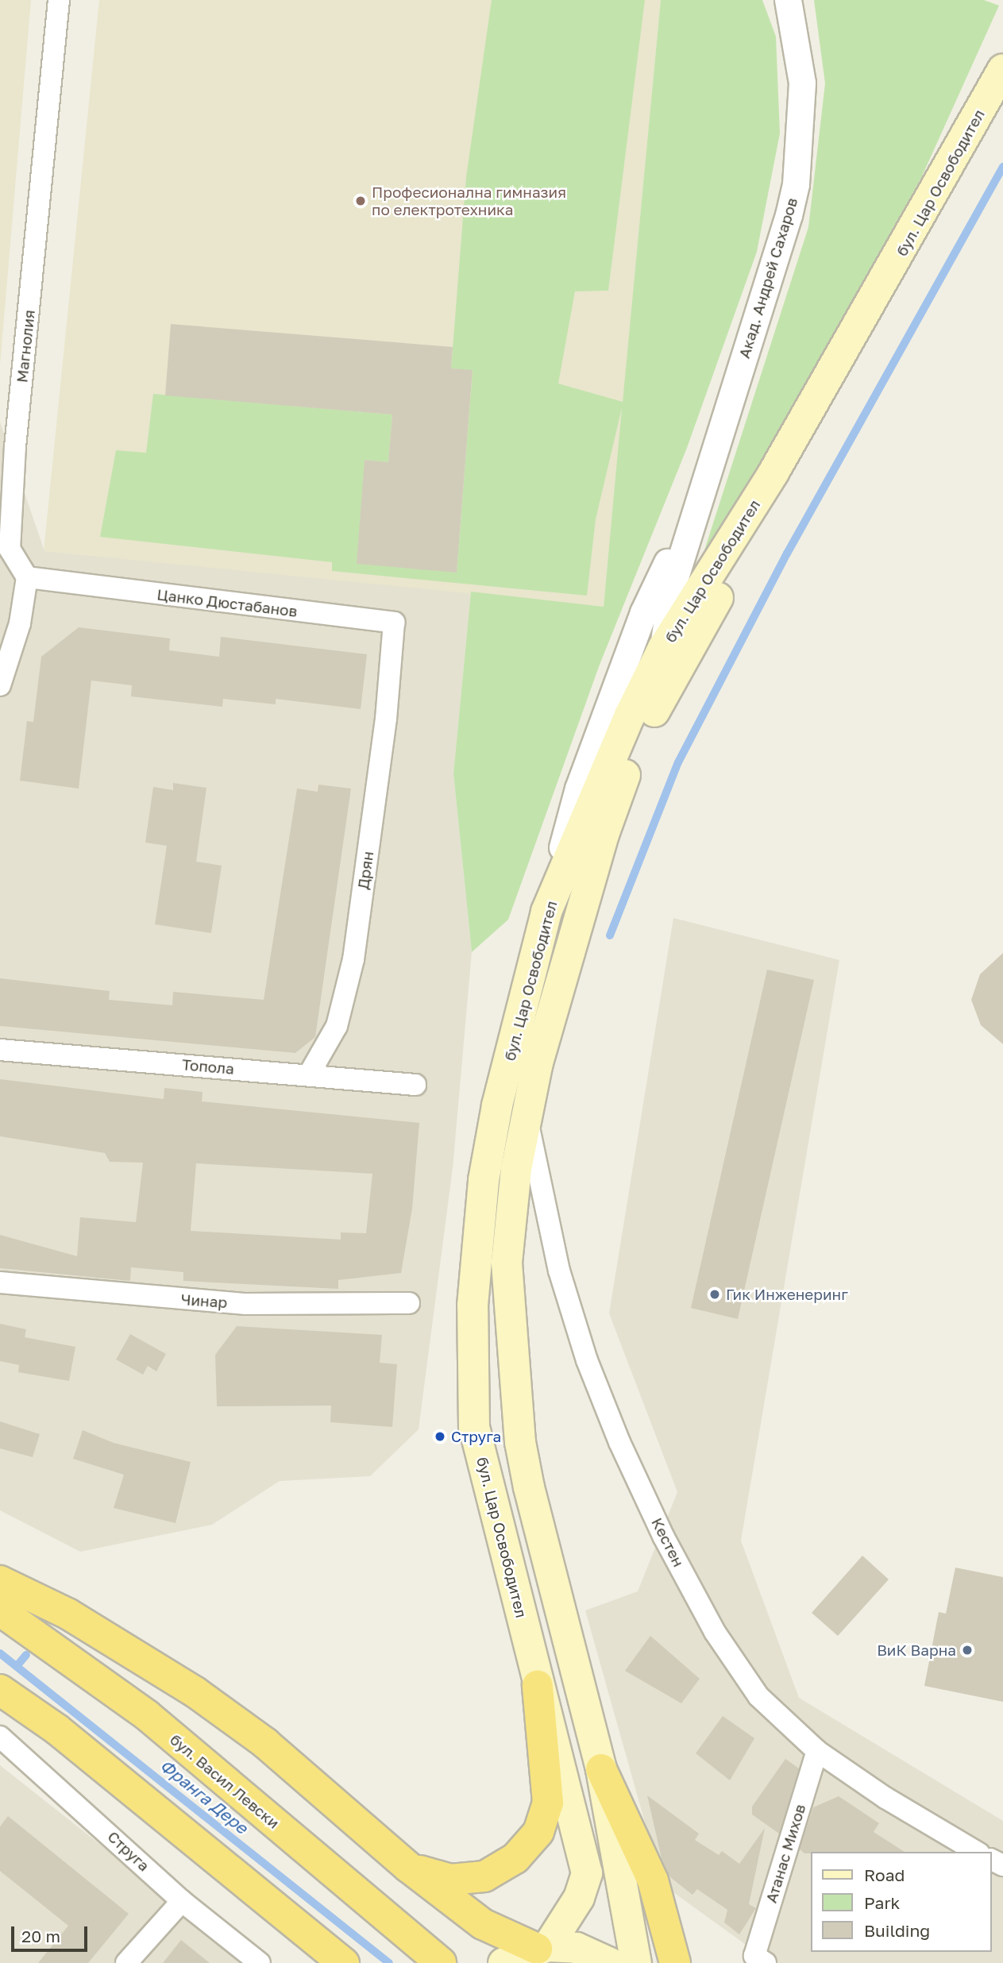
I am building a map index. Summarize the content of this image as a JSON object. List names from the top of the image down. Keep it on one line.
{"streets":{"highway":["бул. Васил Левски"],"main road":["бул. Цар Освободител"],"street":["Акад. Андрей Сахаров","Магнолия","Цанко Дюстабанов","Дрян","Топола","Чинар","Кестен","Струга","Атанас Михов"]},"crossings":[["бул. Цар Освободител","Кестен"],["Магнолия","Цанко Дюстабанов"],["Цанко Дюстабанов","Дрян"],["Дрян","Топола"],["Кестен","Атанас Михов"]],"water":["Франга Дере"],"places":["Професионална гимназия по електротехника","Гик Инженеринг","Струга","ВиК Варна"],"legend":["Road","Park","Building"],"scale_bar":"20 m"}
